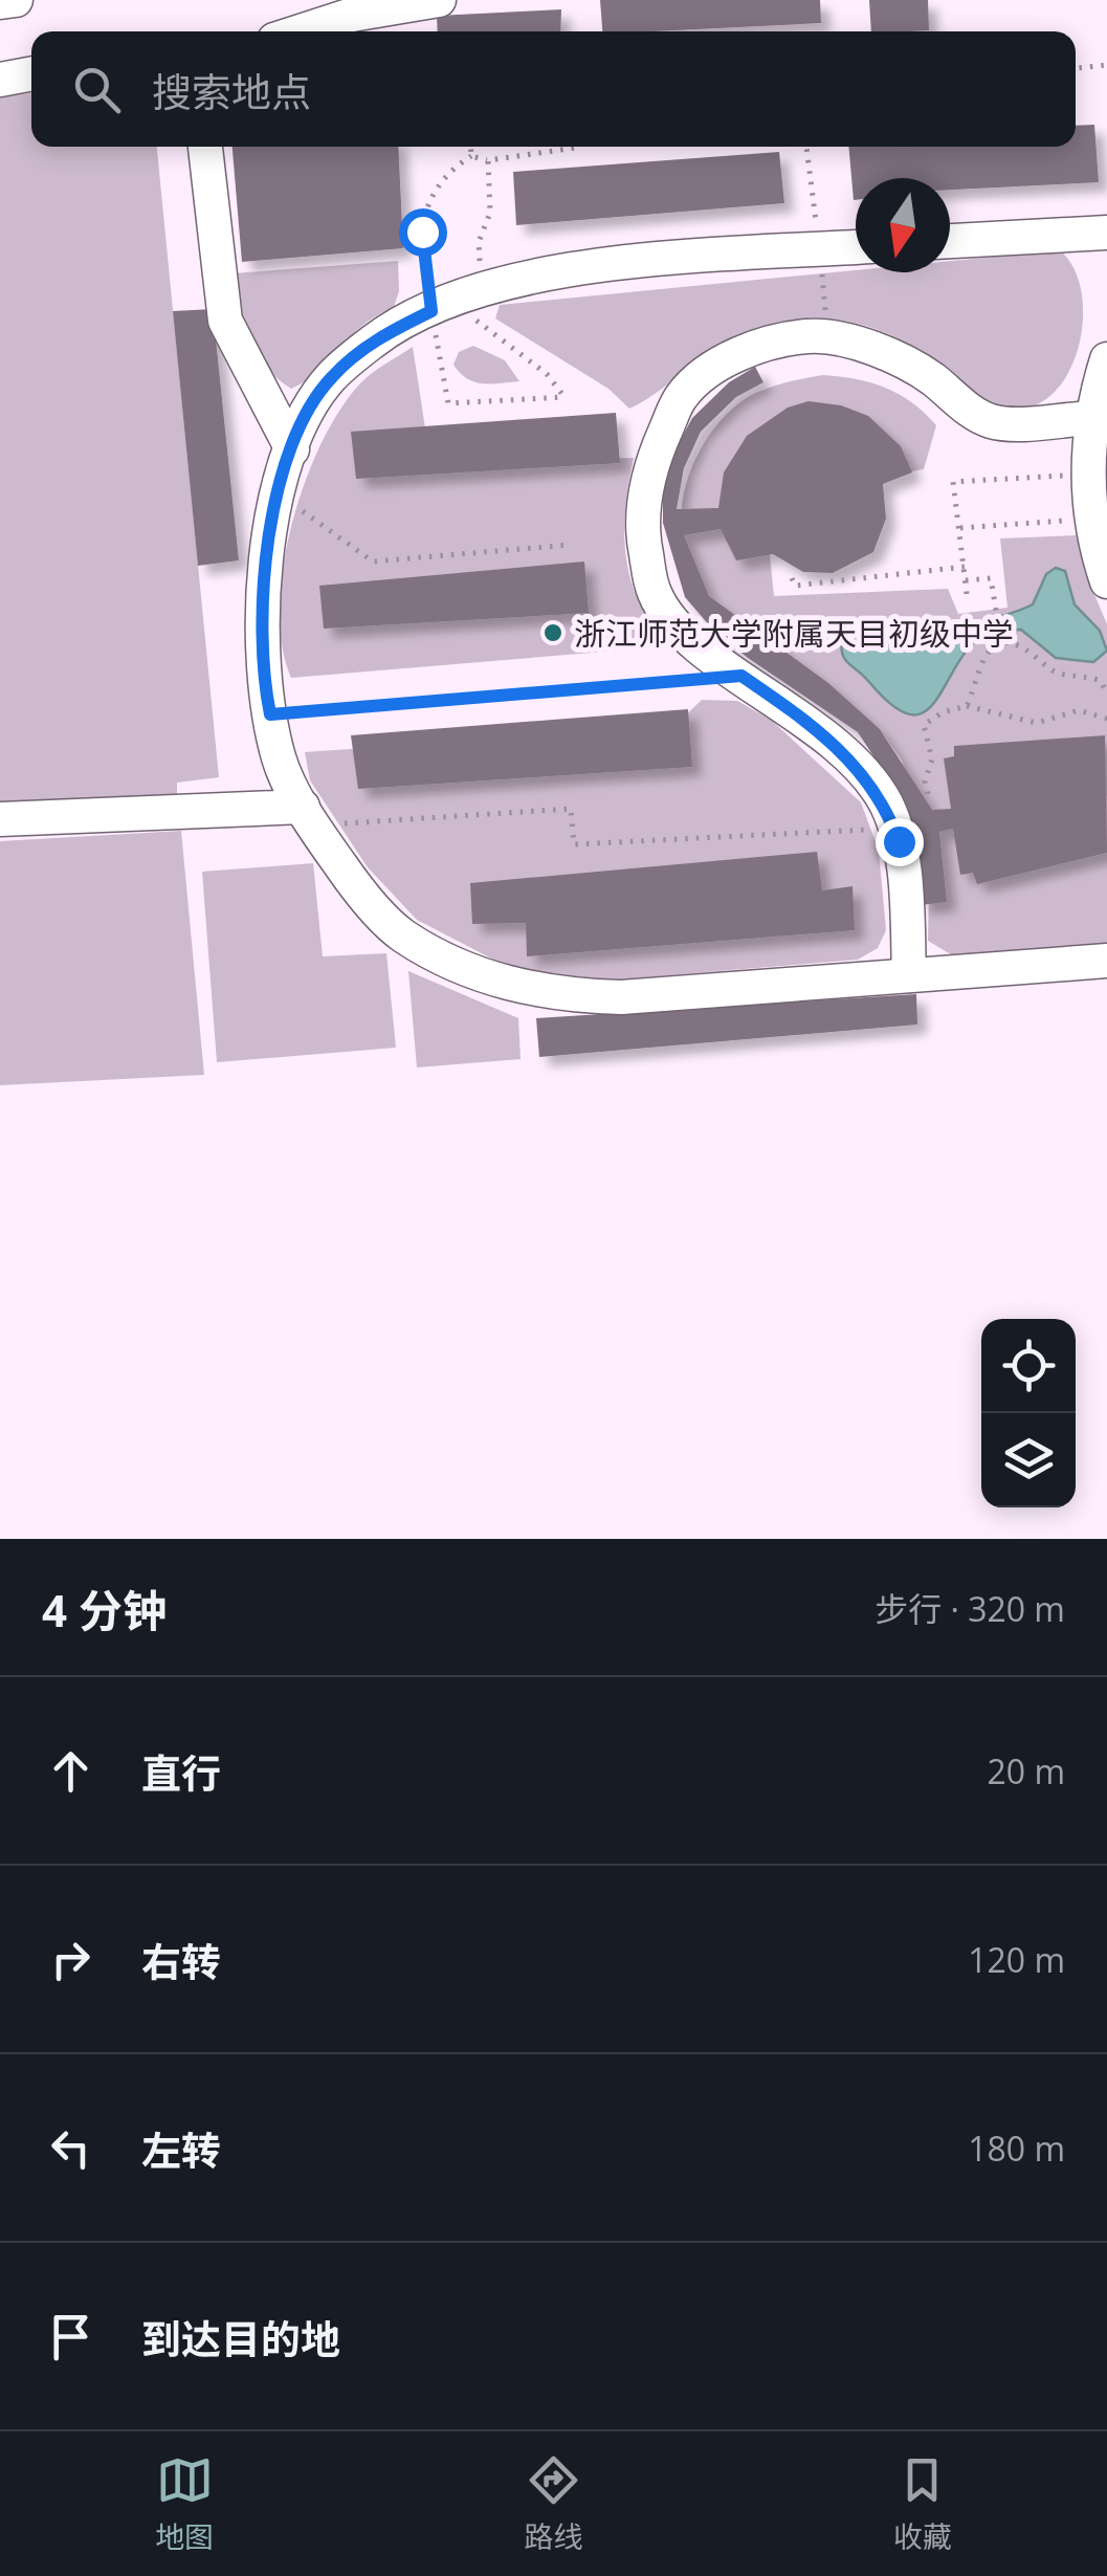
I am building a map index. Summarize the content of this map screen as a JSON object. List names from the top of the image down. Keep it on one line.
{"places":["浙江师范大学附属天目初级中学"],"north":"bottom","page":{"search":"搜索地点","heading":["4 分钟","步行 · 320 m"],"list":[["直行","20 m"],["右转","120 m"],["左转","180 m"],"到达目的地"],"nav":["地图","路线","收藏"]}}
